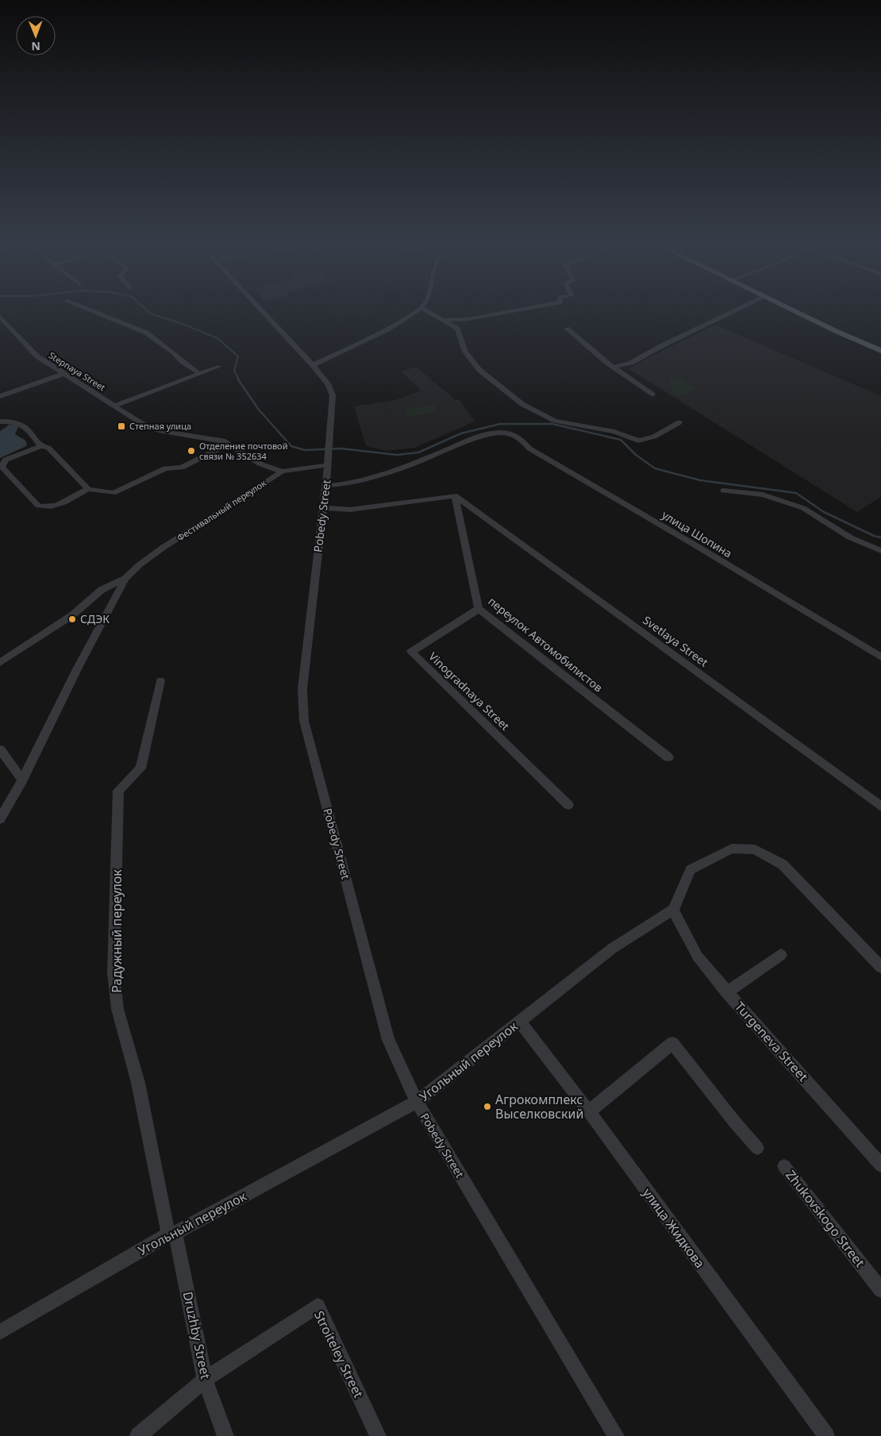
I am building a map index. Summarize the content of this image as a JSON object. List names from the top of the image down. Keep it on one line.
{"streets":{"street":["Stepnaya Street","Фестивальный переулок","Pobedy Street","улица Шопина","Svetlaya Street","переулок Автомобилистов","Vinogradnaya Street","Радужный переулок","Turgeneva Street","Угольный переулок","Zhukovskogo Street","улица Жидкова","Druzhby Street","Stroiteley Street"]},"crossings":[["Stepnaya Street","Фестивальный переулок"],["Фестивальный переулок","Pobedy Street"],["Pobedy Street","улица Шопина"],["Pobedy Street","Угольный переулок"],["Svetlaya Street","переулок Автомобилистов"],["переулок Автомобилистов","Vinogradnaya Street"],["Радужный переулок","Угольный переулок"],["Радужный переулок","Druzhby Street"],["Turgeneva Street","Угольный переулок"],["Угольный переулок","улица Жидкова"],["Угольный переулок","Druzhby Street"],["Druzhby Street","Stroiteley Street"]],"places":{"transit":["Степная улица"],"other":["Отделение почтовой связи № 352634","СДЭК","Агрокомплекс Выселковский"]},"north":"bottom"}
